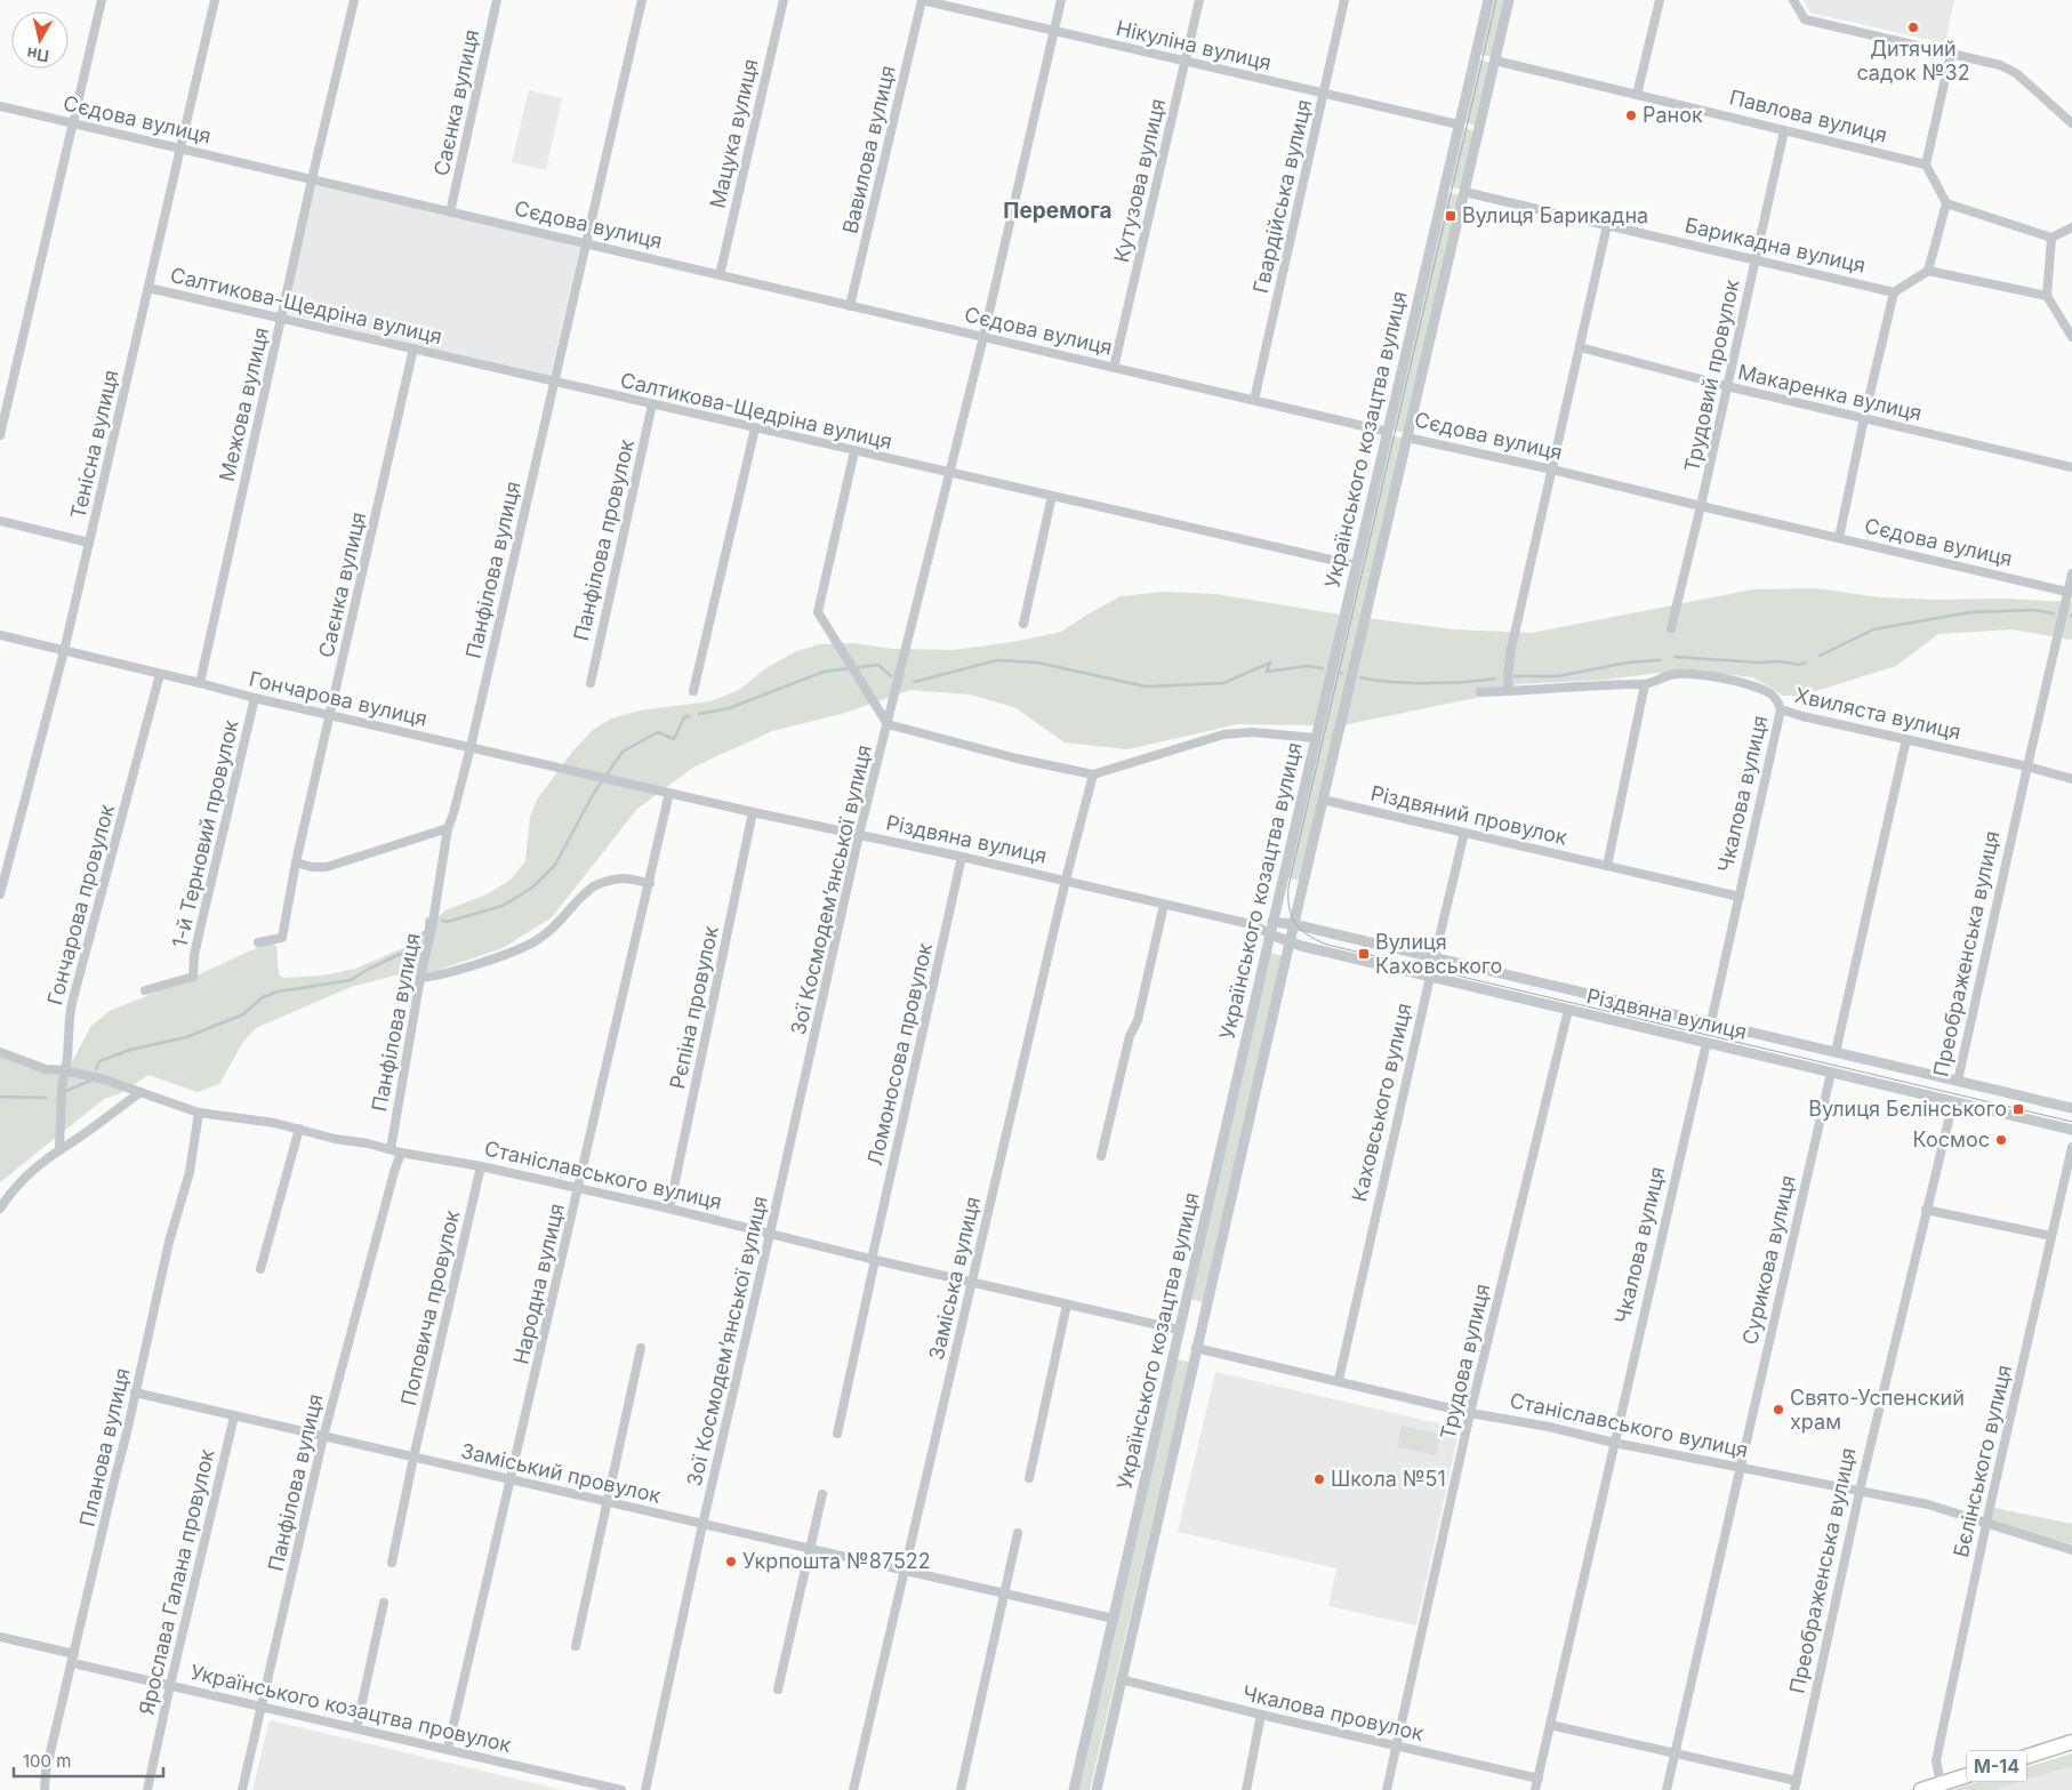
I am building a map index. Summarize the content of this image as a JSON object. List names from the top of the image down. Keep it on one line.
{"streets":{"highway":["М-14"],"street":["Нікуліна вулиця","Саєнка вулиця","Павлова вулиця","Сєдова вулиця","Мацука вулиця","Вавилова вулиця","Кутузова вулиця","Гвардійська вулиця","Барикадна вулиця","Салтикова-Щедріна вулиця","Трудовий провулок","Макаренка вулиця","Межова вулиця","Українського козацтва вулиця","Тенісна вулиця","Панфілова провулок","Панфілова вулиця","Гончарова вулиця","Хвиляста вулиця","Чкалова вулиця","Різдвяний провулок","1-й Терновий провулок","Різдвяна вулиця","Зої Космодем’янської вулиця","Гончарова провулок","Преображенська вулиця","Рєпіна провулок","Ломоносова провулок","Каховського вулиця","Станіславського вулиця","Сурикова вулиця","Заміська вулиця","Народна вулиця","Поповича провулок","Трудова вулиця","Планова вулиця","Бєлінського вулиця","Заміський провулок","Ярослава Галана провулок","Українського козацтва провулок","Чкалова провулок"]},"crossings":[["Нікуліна вулиця","Вавилова вулиця"],["Нікуліна вулиця","Кутузова вулиця"],["Нікуліна вулиця","Гвардійська вулиця"],["Нікуліна вулиця","Українського козацтва вулиця"],["Нікуліна вулиця","Зої Космодем’янської вулиця"],["Саєнка вулиця","Сєдова вулиця"],["Саєнка вулиця","Салтикова-Щедріна вулиця"],["Саєнка вулиця","Гончарова вулиця"],["Павлова вулиця","Трудовий провулок"],["Павлова вулиця","Українського козацтва вулиця"],["Сєдова вулиця","Мацука вулиця"],["Сєдова вулиця","Вавилова вулиця"],["Сєдова вулиця","Кутузова вулиця"],["Сєдова вулиця","Гвардійська вулиця"],["Сєдова вулиця","Трудовий провулок"],["Сєдова вулиця","Межова вулиця"],["Сєдова вулиця","Українського козацтва вулиця"],["Сєдова вулиця","Тенісна вулиця"],["Сєдова вулиця","Панфілова вулиця"],["Сєдова вулиця","Зої Космодем’янської вулиця"],["Сєдова вулиця","Преображенська вулиця"],["Барикадна вулиця","Трудовий провулок"],["Барикадна вулиця","Українського козацтва вулиця"],["Салтикова-Щедріна вулиця","Межова вулиця"],["Салтикова-Щедріна вулиця","Українського козацтва вулиця"],["Салтикова-Щедріна вулиця","Тенісна вулиця"],["Салтикова-Щедріна вулиця","Панфілова провулок"],["Салтикова-Щедріна вулиця","Панфілова вулиця"],["Салтикова-Щедріна вулиця","Зої Космодем’янської вулиця"],["Трудовий провулок","Макаренка вулиця"],["Межова вулиця","Гончарова вулиця"],["Українського козацтва вулиця","Різдвяний провулок"],["Українського козацтва вулиця","Різдвяна вулиця"],["Українського козацтва вулиця","Станіславського вулиця"],["Українського козацтва вулиця","Заміський провулок"],["Українського козацтва вулиця","Чкалова провулок"],["Тенісна вулиця","Гончарова вулиця"],["Панфілова вулиця","Гончарова вулиця"],["Панфілова вулиця","Станіславського вулиця"],["Панфілова вулиця","Заміський провулок"],["Панфілова вулиця","Українського козацтва провулок"],["Гончарова вулиця","1-й Терновий провулок"],["Гончарова вулиця","Різдвяна вулиця"],["Гончарова вулиця","Гончарова провулок"],["Гончарова вулиця","Народна вулиця"],["Хвиляста вулиця","Чкалова вулиця"],["Хвиляста вулиця","Преображенська вулиця"],["Хвиляста вулиця","Сурикова вулиця"],["Чкалова вулиця","Різдвяний провулок"],["Чкалова вулиця","Різдвяна вулиця"],["Чкалова вулиця","Станіславського вулиця"],["Чкалова вулиця","Чкалова провулок"],["Різдвяний провулок","Каховського вулиця"],["Різдвяна вулиця","Зої Космодем’янської вулиця"],["Різдвяна вулиця","Преображенська вулиця"],["Різдвяна вулиця","Рєпіна провулок"],["Різдвяна вулиця","Ломоносова провулок"],["Різдвяна вулиця","Каховського вулиця"],["Різдвяна вулиця","Сурикова вулиця"],["Різдвяна вулиця","Заміська вулиця"],["Різдвяна вулиця","Народна вулиця"],["Різдвяна вулиця","Трудова вулиця"],["Зої Космодем’янської вулиця","Станіславського вулиця"],["Зої Космодем’янської вулиця","Заміський провулок"],["Гончарова провулок","Станіславського вулиця"],["Преображенська вулиця","Станіславського вулиця"],["Рєпіна провулок","Станіславського вулиця"],["Ломоносова провулок","Станіславського вулиця"],["Каховського вулиця","Станіславського вулиця"],["Станіславського вулиця","Сурикова вулиця"],["Станіславського вулиця","Заміська вулиця"],["Станіславського вулиця","Народна вулиця"],["Станіславського вулиця","Поповича провулок"],["Станіславського вулиця","Трудова вулиця"],["Станіславського вулиця","Планова вулиця"],["Станіславського вулиця","Бєлінського вулиця"],["Заміська вулиця","Заміський провулок"],["Народна вулиця","Заміський провулок"],["Народна вулиця","Українського козацтва провулок"],["Поповича провулок","Заміський провулок"],["Трудова вулиця","Чкалова провулок"],["Планова вулиця","Заміський провулок"],["Планова вулиця","Українського козацтва провулок"],["Бєлінського вулиця","М-14"],["Заміський провулок","Ярослава Галана провулок"],["Ярослава Галана провулок","Українського козацтва провулок"]],"districts":["Перемога"],"places":{"other":["Дитячий садок №32","Ранок","Космос","Свято-Успенский храм","Школа №51","Укрпошта №87522"],"transit":["Вулиця Барикадна","Вулиця Каховського","Вулиця Бєлінського"]},"scale_bar":"100 m","north":"bottom"}
